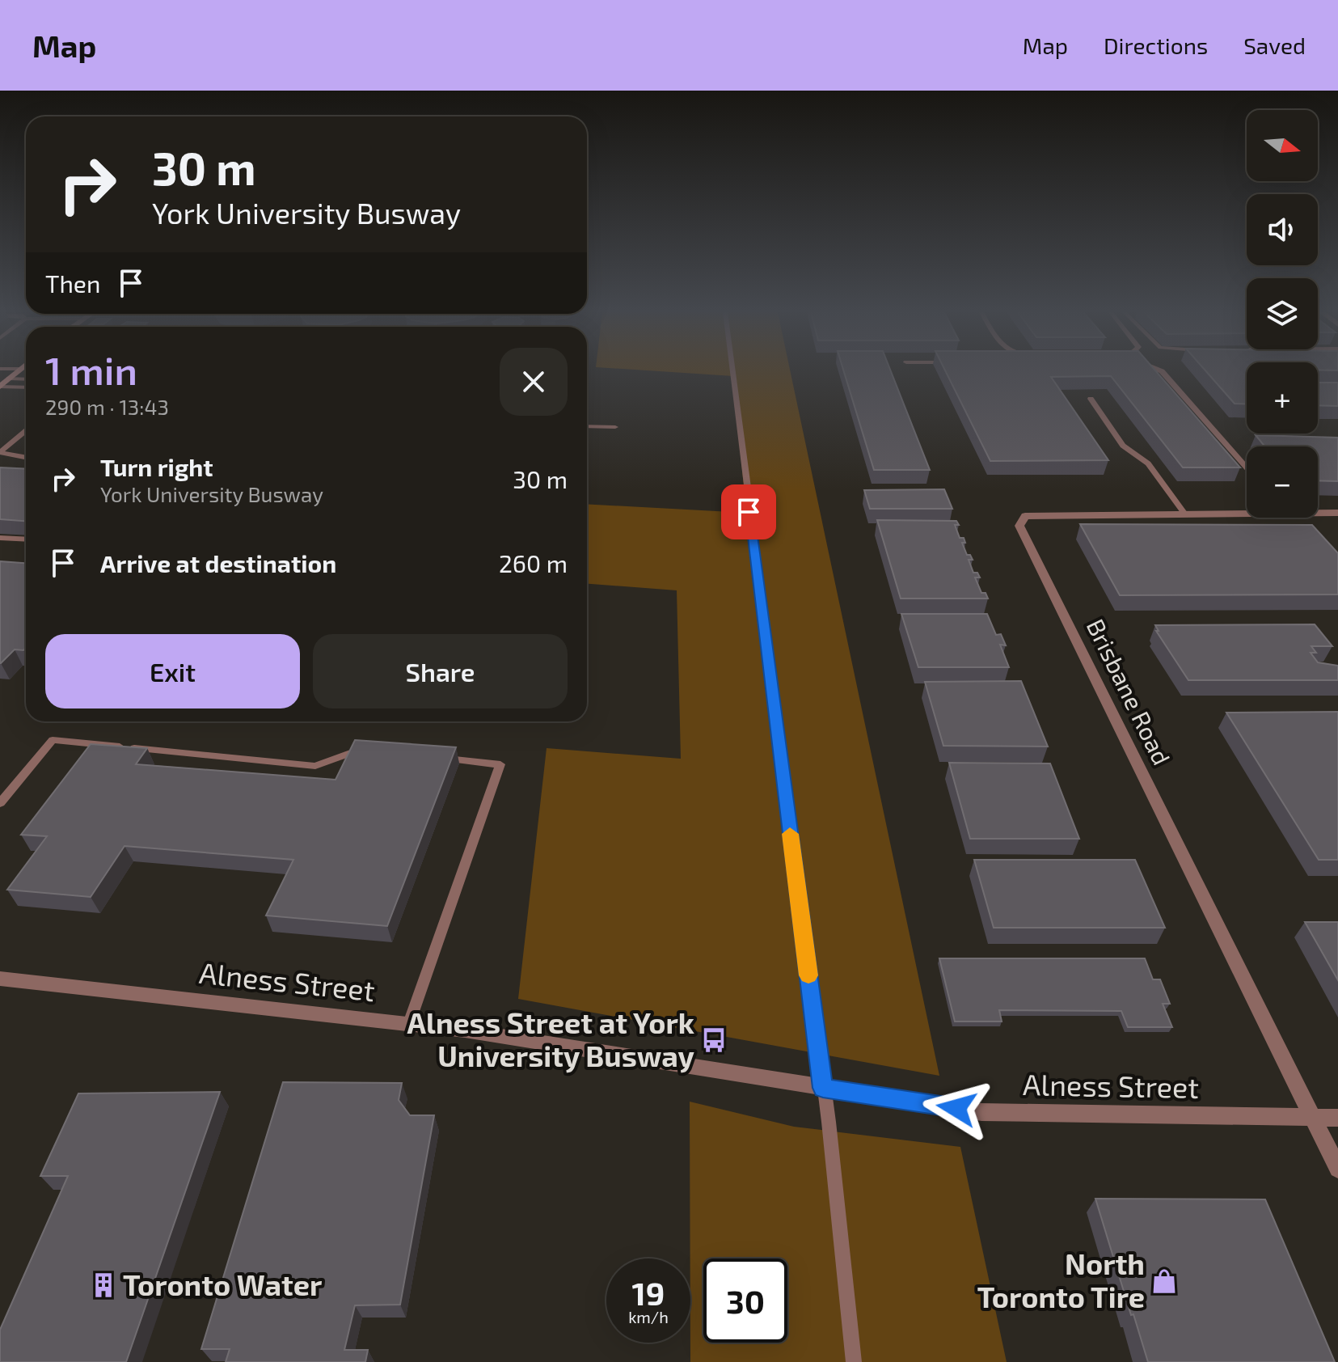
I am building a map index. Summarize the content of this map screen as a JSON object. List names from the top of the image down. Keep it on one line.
{"streets":{"street":["Brisbane Road","Alness Street"]},"crossings":[["Brisbane Road","Alness Street"]],"places":{"bus stop":["Alness Street at York University Busway"],"shop":["North Toronto Tire"],"building":["Toronto Water"]},"north":"right","page":{"header":"Map","nav":["Map","Directions","Saved"],"map_buttons":["+","−"],"turn":["30 m","York University Busway"],"then":"Then","heading":["1 min","290 m · 13:43"],"list":[{"name":"Turn right","note":"York University Busway","value":"30 m"},{"name":"Arrive at destination","value":"260 m"}],"buttons":["Exit","Share"],"speed":"19 km/h","limit":"30"}}
